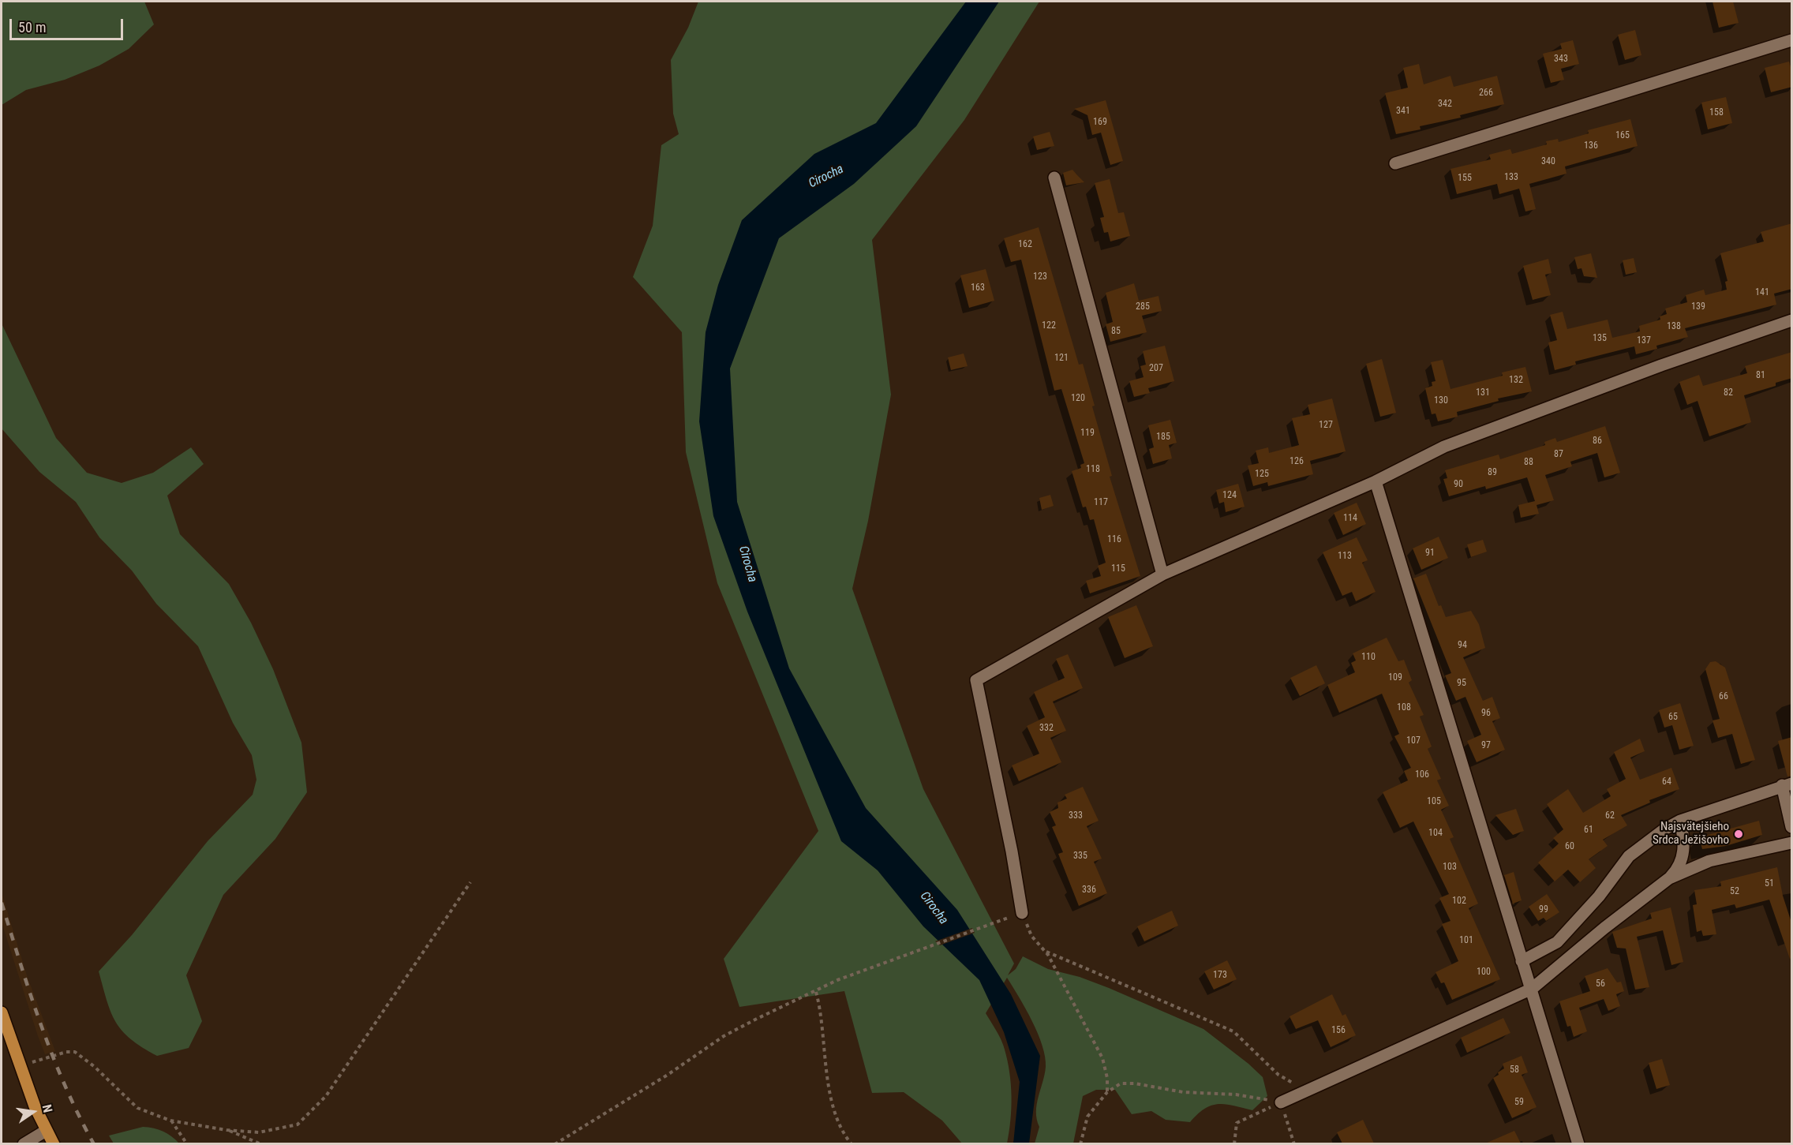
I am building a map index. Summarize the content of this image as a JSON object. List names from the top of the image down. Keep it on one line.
{"water":["Cirocha"],"places":["Najsvätejšieho Srdca Ježišovho"],"house_numbers":["343","266","342","341","158","169","165","136","340","133","155","162","123","163","141","285","139","122","138","85","135","137","121","207","81","132","131","82","120","130","127","119","185","86","87","126","88","118","89","125","90","124","117","114","116","91","113","115","94","110","109","95","66","108","96","65","332","107","97","106","64","105","333","62","61","104","60","335","103","51","336","52","102","99","101","100","173","56","156","58","59"],"scale_bar":"50 m","north":"right"}
